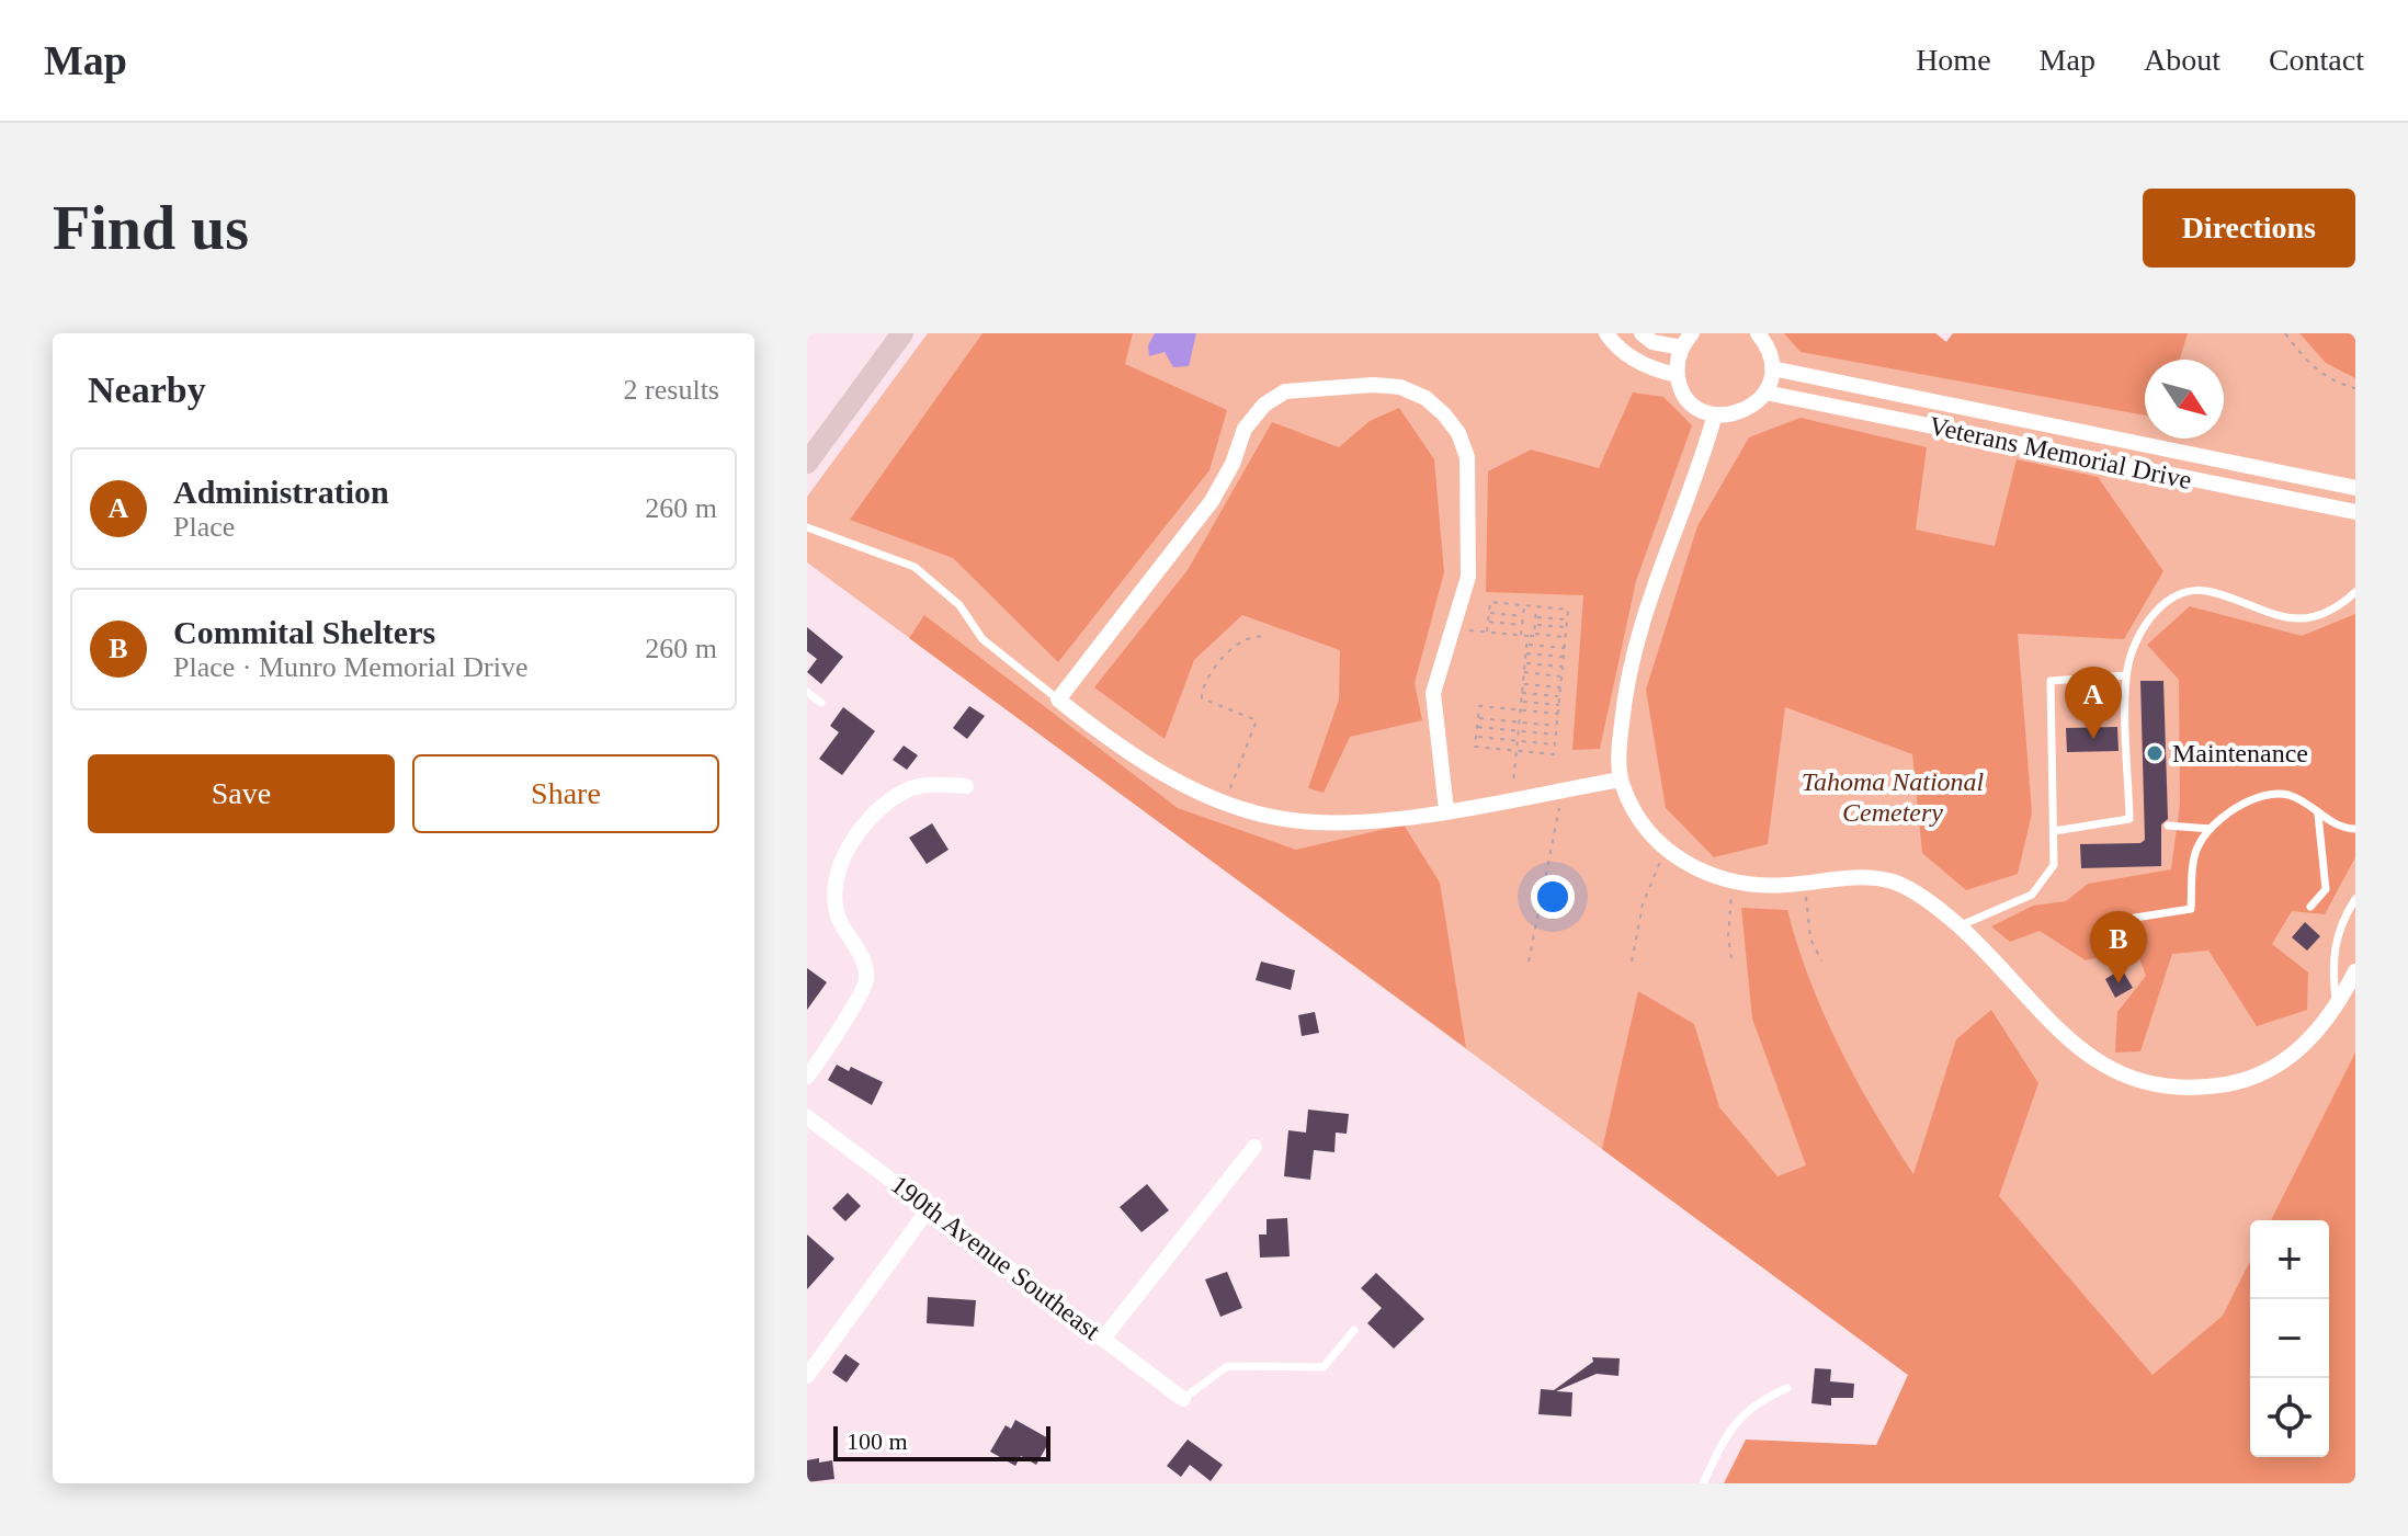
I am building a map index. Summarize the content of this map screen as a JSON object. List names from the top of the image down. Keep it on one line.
{"streets":{"street":["Veterans Memorial Drive","190th Avenue Southeast"]},"parks":["Tahoma National Cemetery"],"places":["Maintenance"],"scale_bar":"100 m","north":"bottom right","page":{"header":"Map","nav":["Home","Map","About","Contact"],"buttons":["Directions",["Save","Share"]],"title":"Find us","heading":["Nearby","2 results"],"list":[{"mark":"A","name":"Administration","note":"Place","value":"260 m"},{"mark":"B","name":"Commital Shelters","note":"Place · Munro Memorial Drive","value":"260 m"}],"pins":["A","B"],"map_buttons":["+","−"],"scale":"100 m"}}
